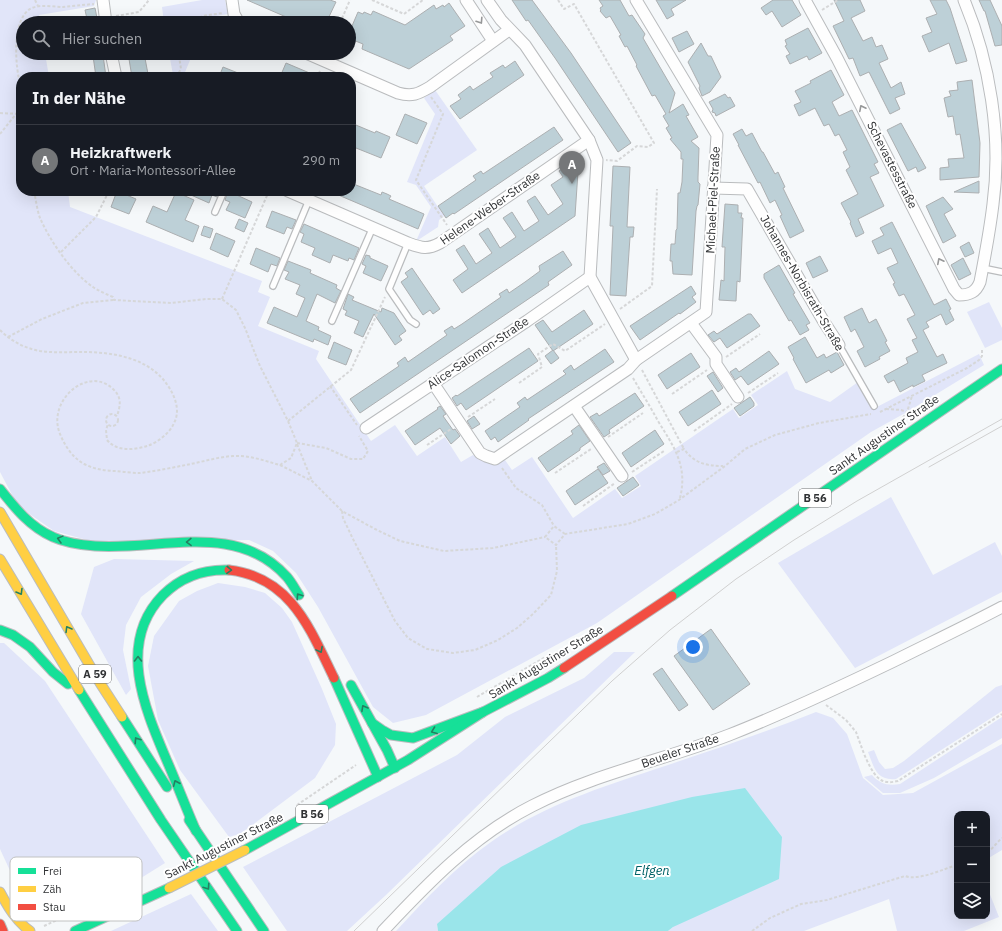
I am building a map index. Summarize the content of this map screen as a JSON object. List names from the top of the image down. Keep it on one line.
{"streets":{"main road":["Sankt Augustiner Straße","B 56","A 59"],"street":["Schevastesstraße","Michael-Piel-Straße","Helene-Weber-Straße","Johannes-Norbisrath-Straße","Alice-Salomon-Straße","Beueler Straße"]},"crossings":[["Michael-Piel-Straße","Johannes-Norbisrath-Straße"]],"one_way":["Schevastesstraße"],"water":["Elfgen"],"legend":["Frei","Zäh","Stau"],"page":{"search":"Hier suchen","heading":"In der Nähe","list":[{"mark":"A","name":"Heizkraftwerk","note":"Ort · Maria-Montessori-Allee","value":"290 m"}],"pins":"A","map_buttons":["+","−"]}}
